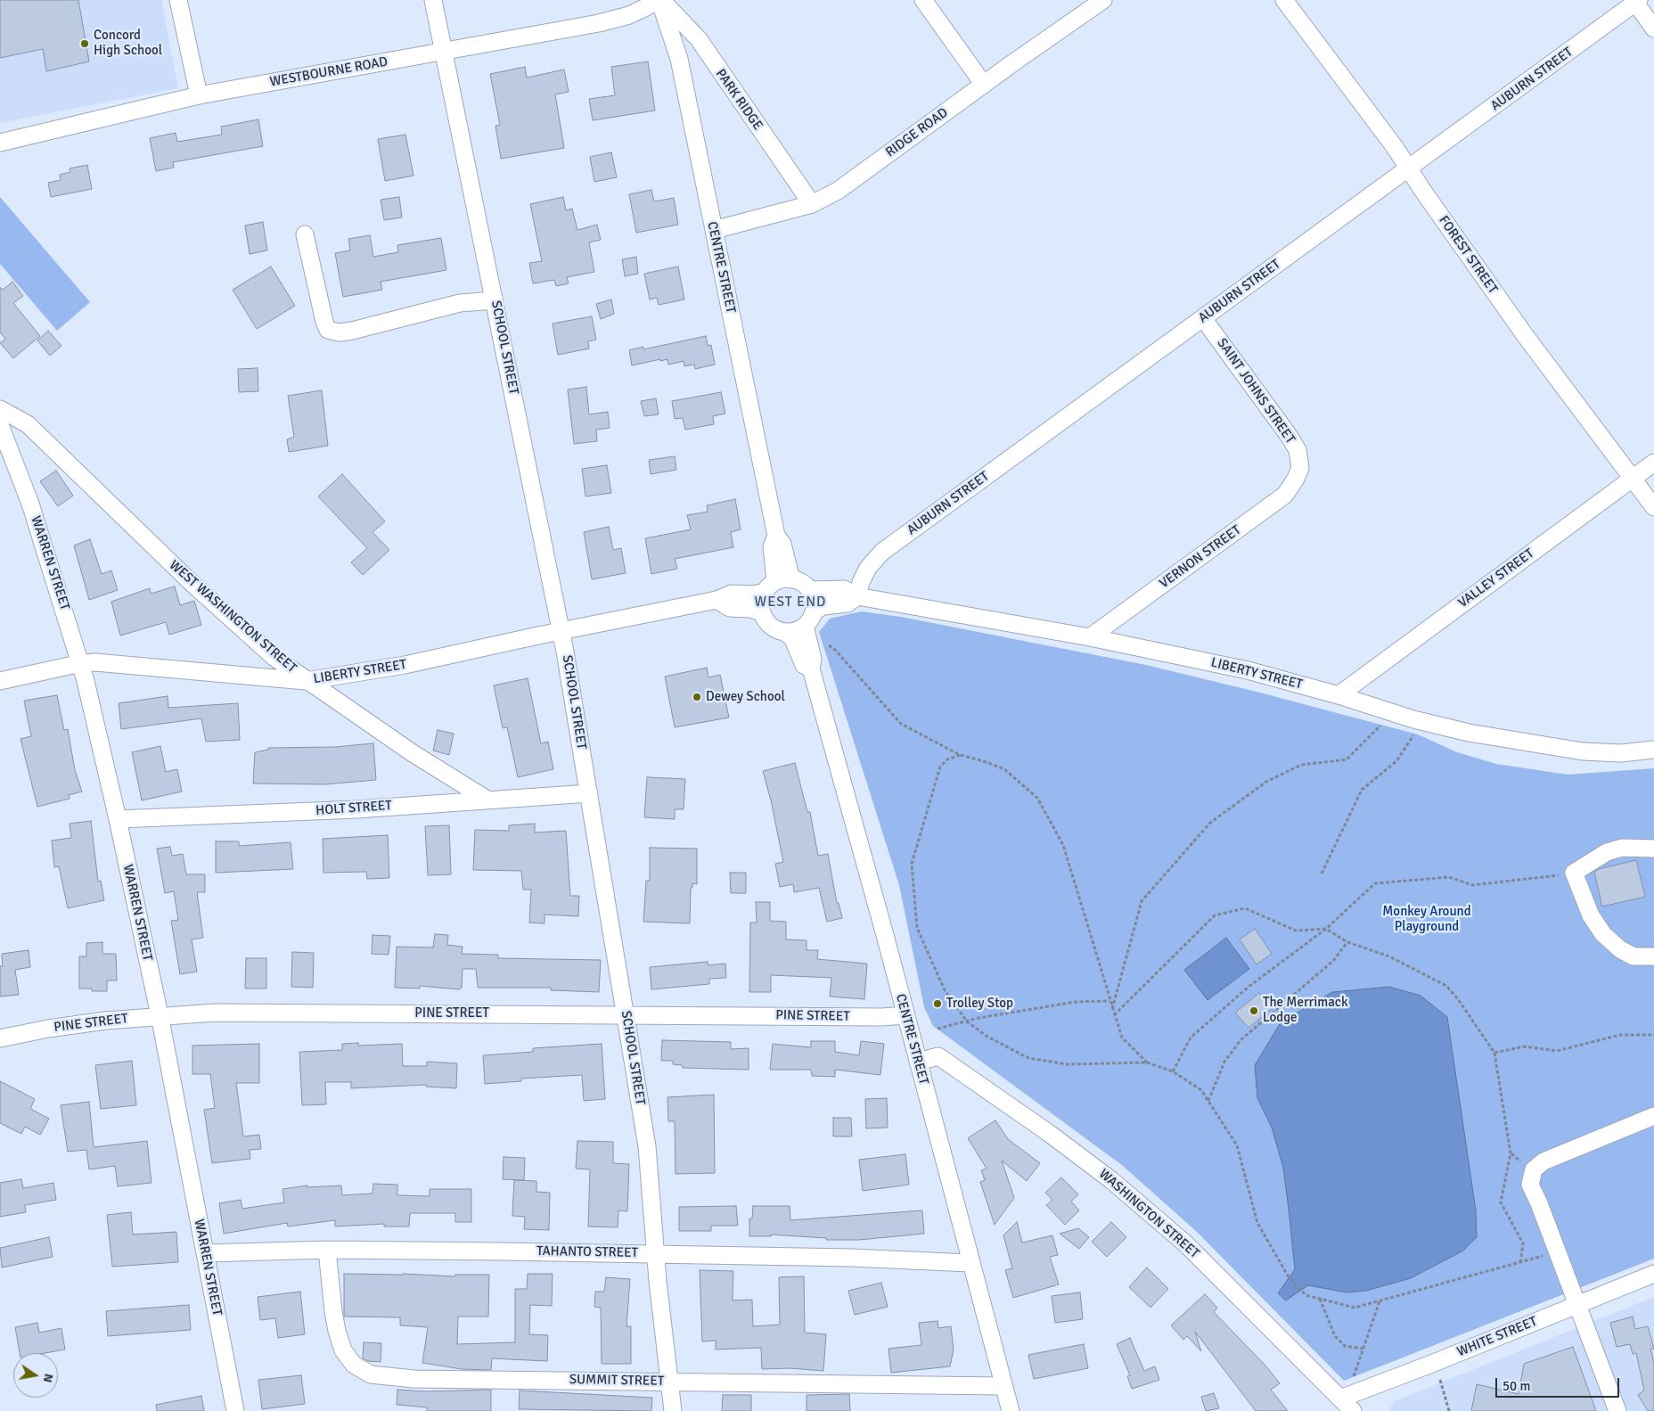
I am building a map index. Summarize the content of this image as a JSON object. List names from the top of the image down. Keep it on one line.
{"streets":{"street":["WESTBOURNE ROAD","AUBURN STREET","PARK RIDGE","RIDGE ROAD","FOREST STREET","CENTRE STREET","SCHOOL STREET","SAINT JOHNS STREET","VERNON STREET","WARREN STREET","VALLEY STREET","WEST WASHINGTON STREET","LIBERTY STREET","HOLT STREET","PINE STREET","WASHINGTON STREET","TAHANTO STREET","WHITE STREET","SUMMIT STREET"]},"crossings":[["WESTBOURNE ROAD","SCHOOL STREET"],["AUBURN STREET","FOREST STREET"],["AUBURN STREET","SAINT JOHNS STREET"],["AUBURN STREET","LIBERTY STREET"],["PARK RIDGE","RIDGE ROAD"],["PARK RIDGE","CENTRE STREET"],["RIDGE ROAD","CENTRE STREET"],["FOREST STREET","VALLEY STREET"],["CENTRE STREET","LIBERTY STREET"],["CENTRE STREET","PINE STREET"],["CENTRE STREET","WASHINGTON STREET"],["CENTRE STREET","TAHANTO STREET"],["CENTRE STREET","SUMMIT STREET"],["SCHOOL STREET","LIBERTY STREET"],["SCHOOL STREET","HOLT STREET"],["SCHOOL STREET","PINE STREET"],["SCHOOL STREET","TAHANTO STREET"],["SCHOOL STREET","SUMMIT STREET"],["SAINT JOHNS STREET","VERNON STREET"],["VERNON STREET","LIBERTY STREET"],["WARREN STREET","LIBERTY STREET"],["WARREN STREET","HOLT STREET"],["WARREN STREET","PINE STREET"],["WARREN STREET","TAHANTO STREET"],["VALLEY STREET","LIBERTY STREET"],["WEST WASHINGTON STREET","LIBERTY STREET"],["WEST WASHINGTON STREET","HOLT STREET"],["WASHINGTON STREET","WHITE STREET"],["TAHANTO STREET","SUMMIT STREET"]],"districts":["WEST END"],"parks":["Monkey Around Playground"],"places":["Concord High School","Dewey School","Trolley Stop","The Merrimack Lodge"],"scale_bar":"50 m","north":"right"}
